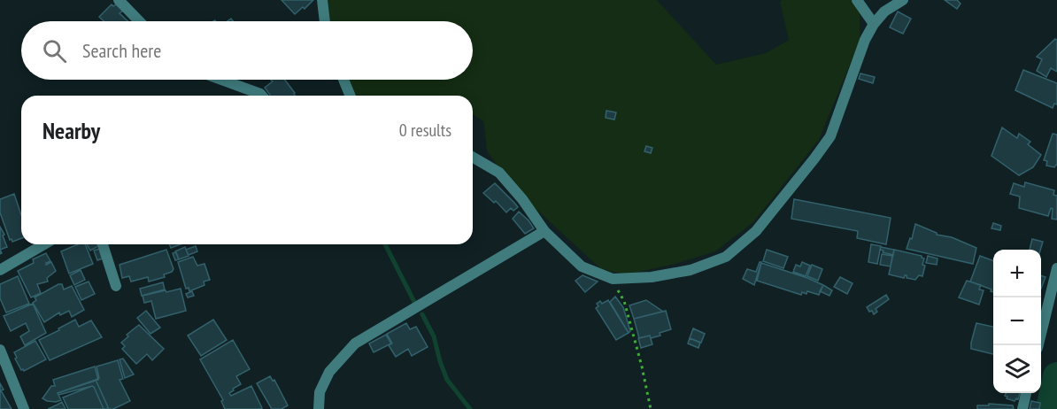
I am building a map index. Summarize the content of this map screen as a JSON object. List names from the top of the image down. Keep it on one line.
{"page":{"search":"Search here","heading":["Nearby","0 results"],"map_buttons":["+","−"]}}
